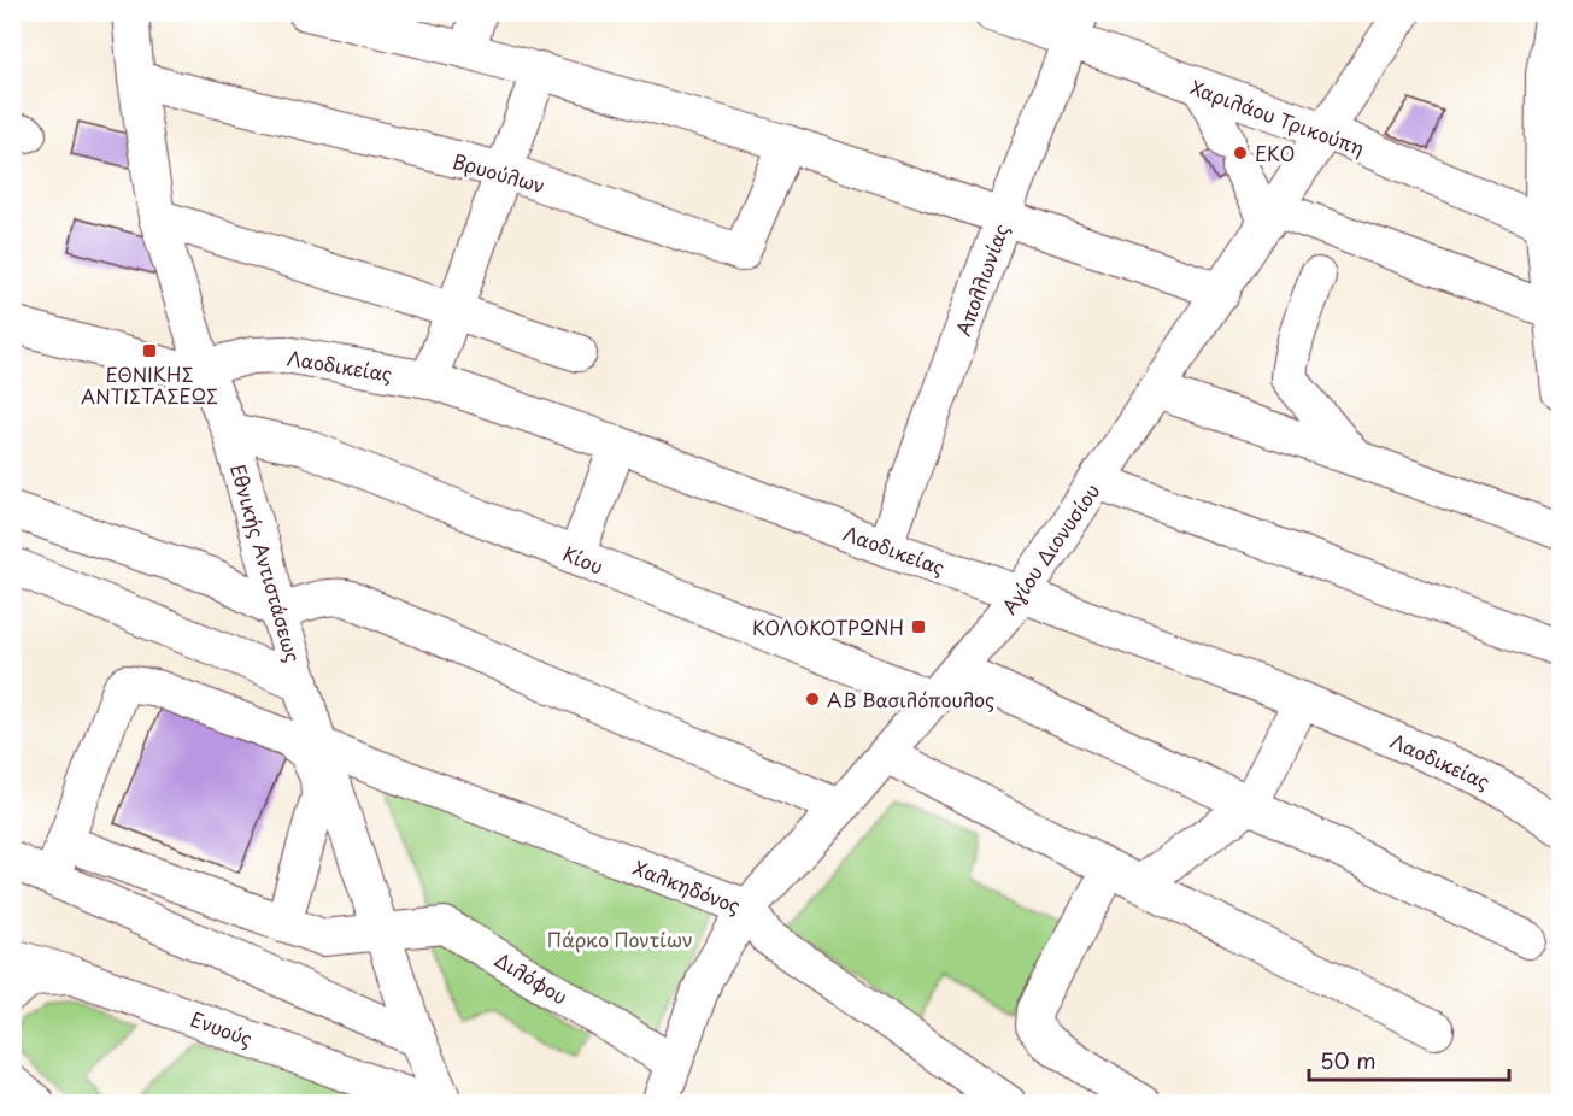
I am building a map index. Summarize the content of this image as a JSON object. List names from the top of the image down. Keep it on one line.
{"streets":{"street":["Χαριλάου Τρικούπη","Βρυούλων","Απολλωνίας","Λαοδικείας","Αγίου Διονυσίου","Κίου","Εθνικής Αντιστάσεως","Χαλκηδόνος","Διλόφου","Ενυούς"]},"crossings":[["Χαριλάου Τρικούπη","Απολλωνίας"],["Χαριλάου Τρικούπη","Αγίου Διονυσίου"],["Βρυούλων","Εθνικής Αντιστάσεως"],["Απολλωνίας","Λαοδικείας"],["Λαοδικείας","Αγίου Διονυσίου"],["Λαοδικείας","Εθνικής Αντιστάσεως"],["Αγίου Διονυσίου","Κίου"],["Αγίου Διονυσίου","Χαλκηδόνος"],["Αγίου Διονυσίου","Διλόφου"],["Κίου","Εθνικής Αντιστάσεως"],["Εθνικής Αντιστάσεως","Χαλκηδόνος"],["Εθνικής Αντιστάσεως","Διλόφου"]],"parks":["Πάρκο Ποντίων"],"places":{"other":["EKO","ΑΒ Βασιλόπουλος"],"transit":["ΕΘΝΙΚΗΣ ΑΝΤΙΣΤΑΣΕΩΣ","ΚΟΛΟΚΟΤΡΩΝΗ"]},"scale_bar":"50 m"}
